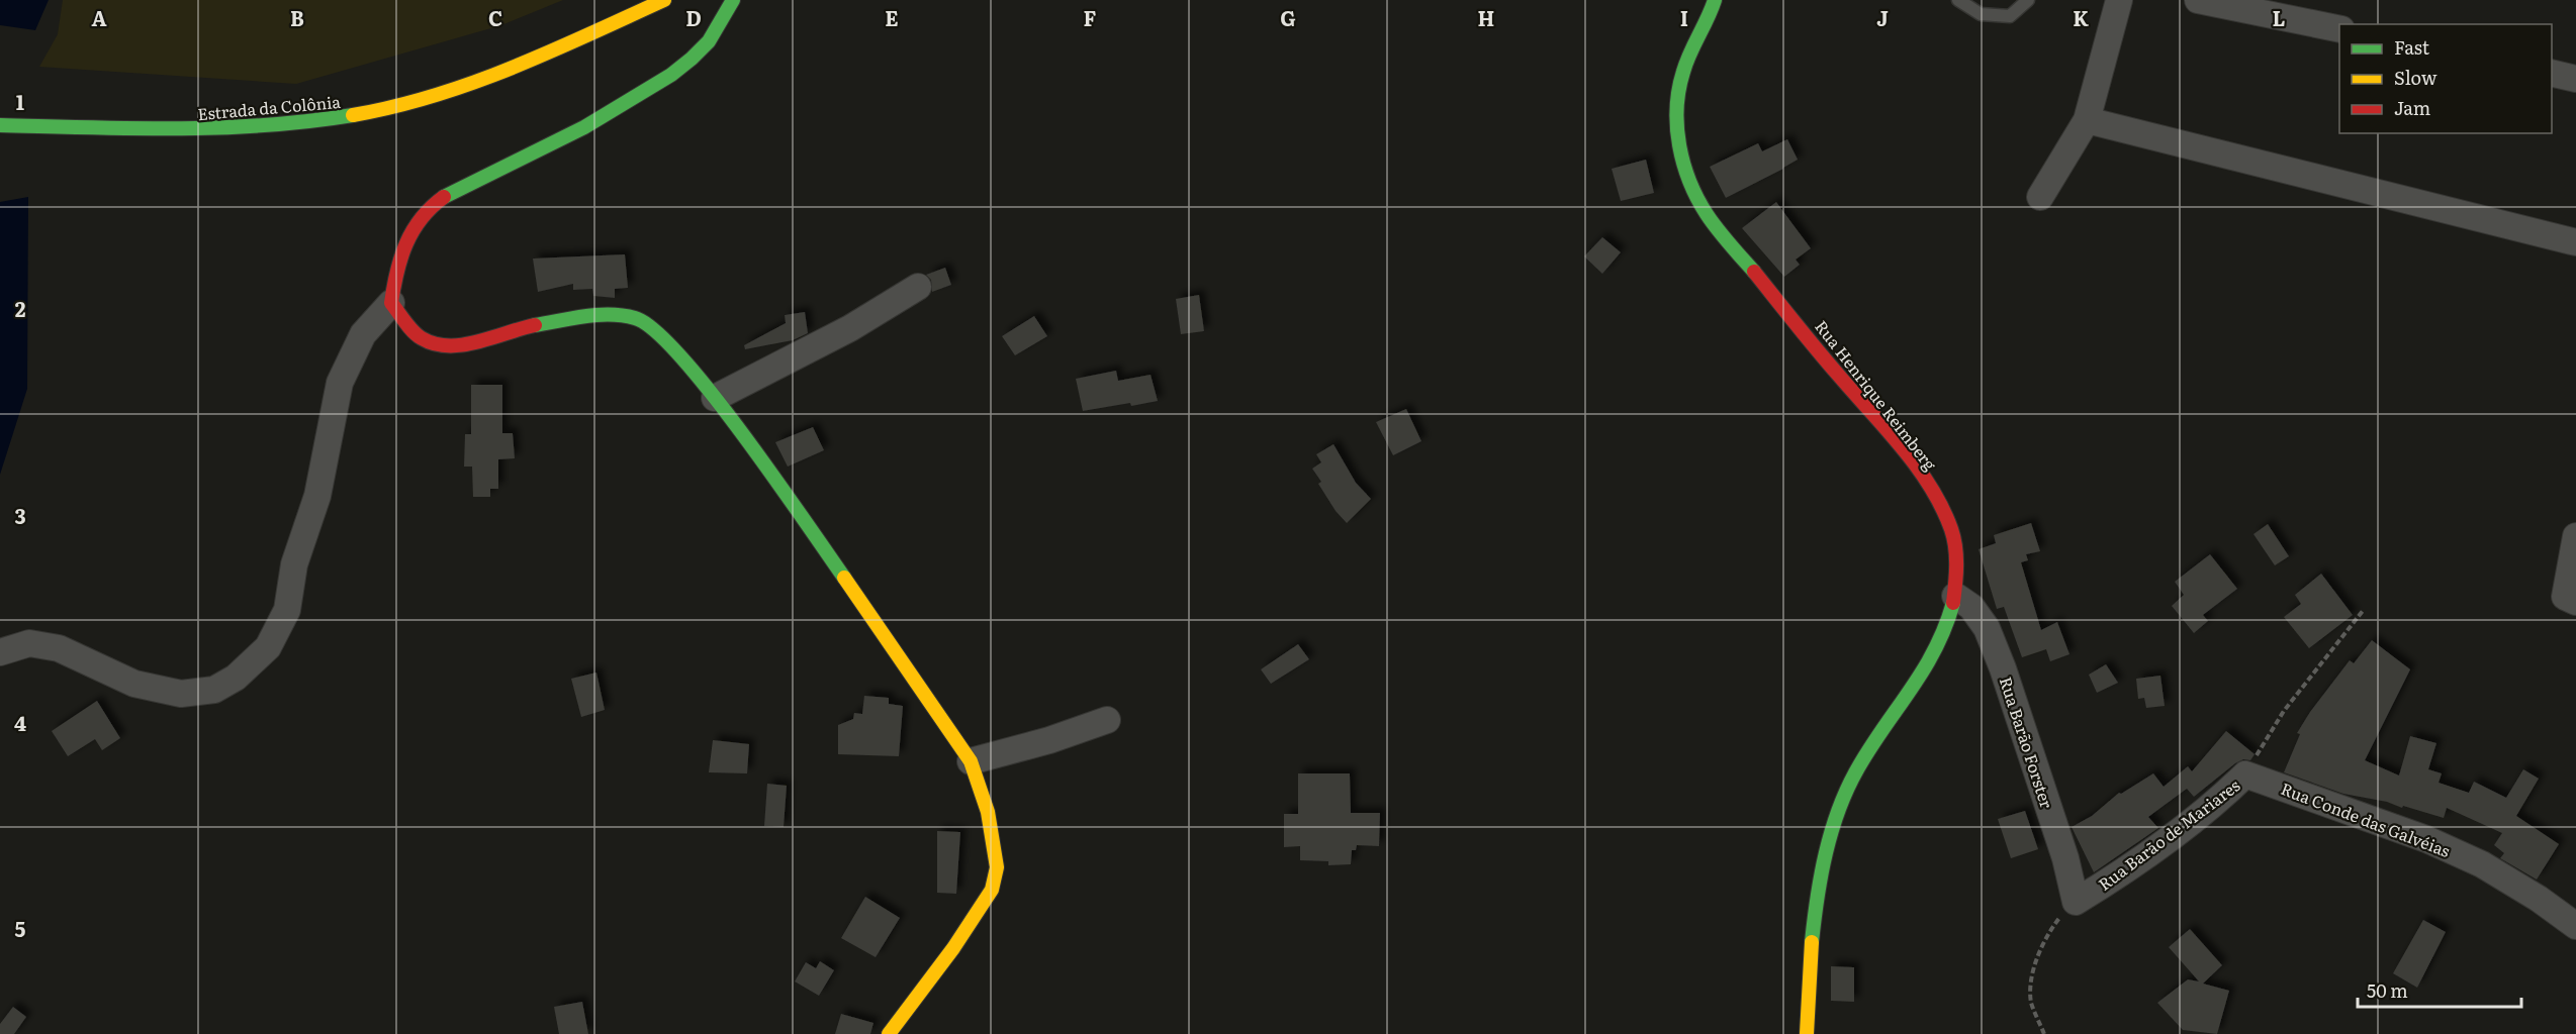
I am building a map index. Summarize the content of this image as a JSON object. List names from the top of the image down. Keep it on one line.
{"streets":{"street":["Estrada da Colônia","Rua Henrique Reimberg","Rua Barão Forster","Rua Conde das Galvéias","Rua Barão de Mariares"]},"crossings":[["Rua Henrique Reimberg","Rua Barão Forster"],["Rua Barão Forster","Rua Barão de Mariares"],["Rua Conde das Galvéias","Rua Barão de Mariares"]],"legend":["Fast","Slow","Jam"],"scale_bar":"50 m","grid":{"columns":["A","B","C","D","E","F","G","H","I","J","K","L"],"rows":["1","2","3","4","5"]}}
